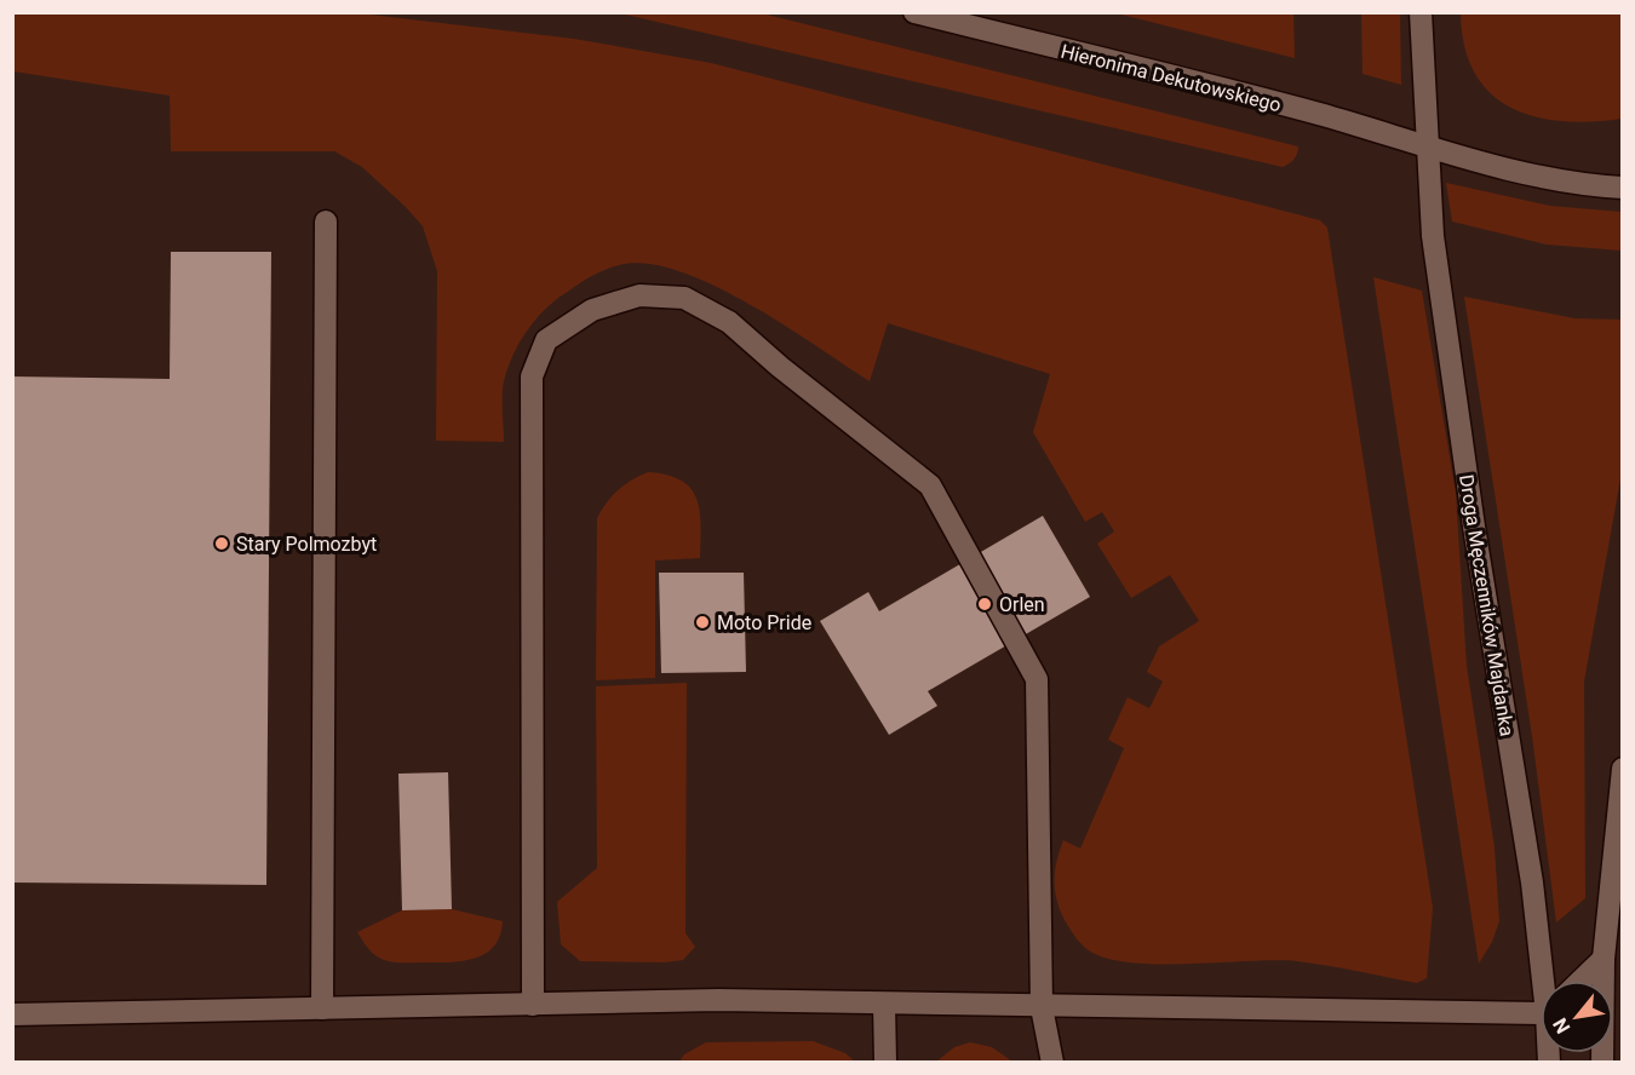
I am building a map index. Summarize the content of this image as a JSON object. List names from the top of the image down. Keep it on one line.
{"streets":{"street":["Hieronima Dekutowskiego","Droga Męczenników Majdanka"]},"crossings":[["Hieronima Dekutowskiego","Droga Męczenników Majdanka"]],"places":["Stary Polmozbyt","Orlen","Moto Pride"],"north":"bottom left"}
